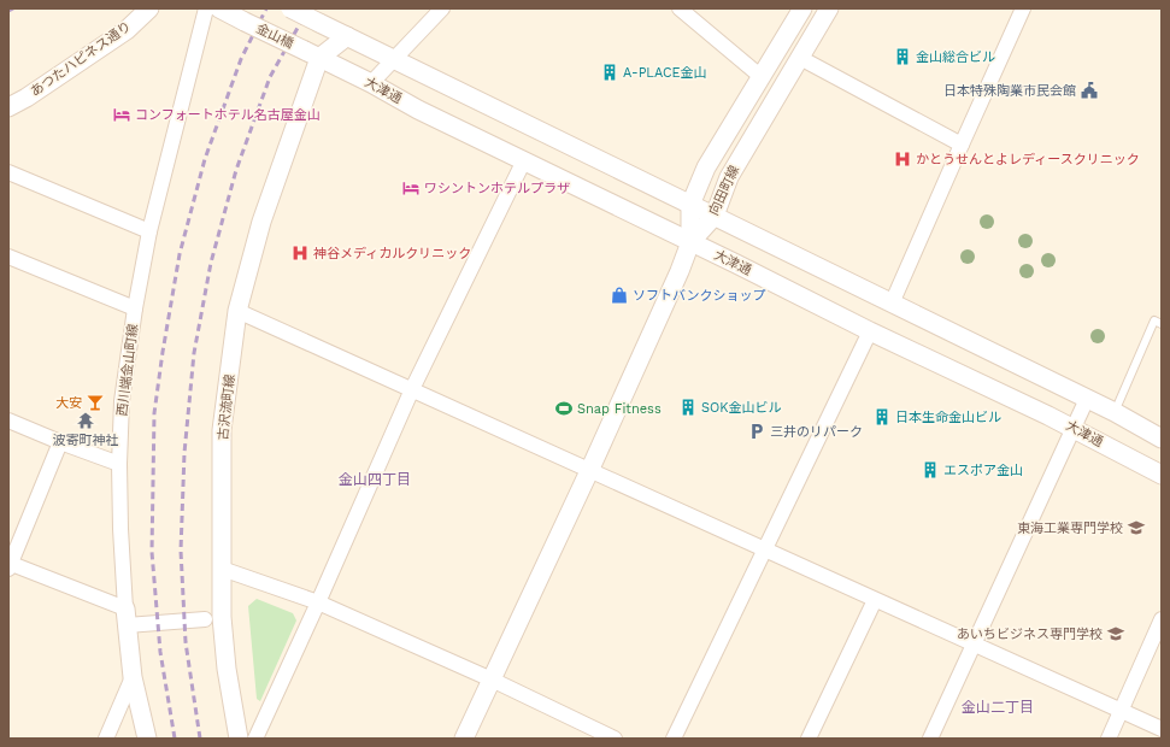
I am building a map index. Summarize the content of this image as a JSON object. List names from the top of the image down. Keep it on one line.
{"streets":{"street":["金山橋","あつたハピネス通り","大津通","向田町線","西川端金山町線","古沢流町線"]},"crossings":[["金山橋","大津通"],["金山橋","古沢流町線"],["大津通","向田町線"],["大津通","古沢流町線"]],"districts":["金山四丁目","金山二丁目"],"places":{"building":["金山総合ビル","A-PLACE金山","SOK金山ビル","日本生命金山ビル","エスポア金山"],"public building":["日本特殊陶業市民会館"],"hotel":["コンフォートホテル名古屋金山","ワシントンホテルプラザ"],"hospital":["かとうせんとよレディースクリニック","神谷メディカルクリニック"],"shop":["ソフトバンクショップ"],"bar":["大安"],"sports":["Snap Fitness"],"temple":["波寄町神社"],"parking":["三井のリパーク"],"school or university":["東海工業専門学校","あいちビジネス専門学校"]}}
